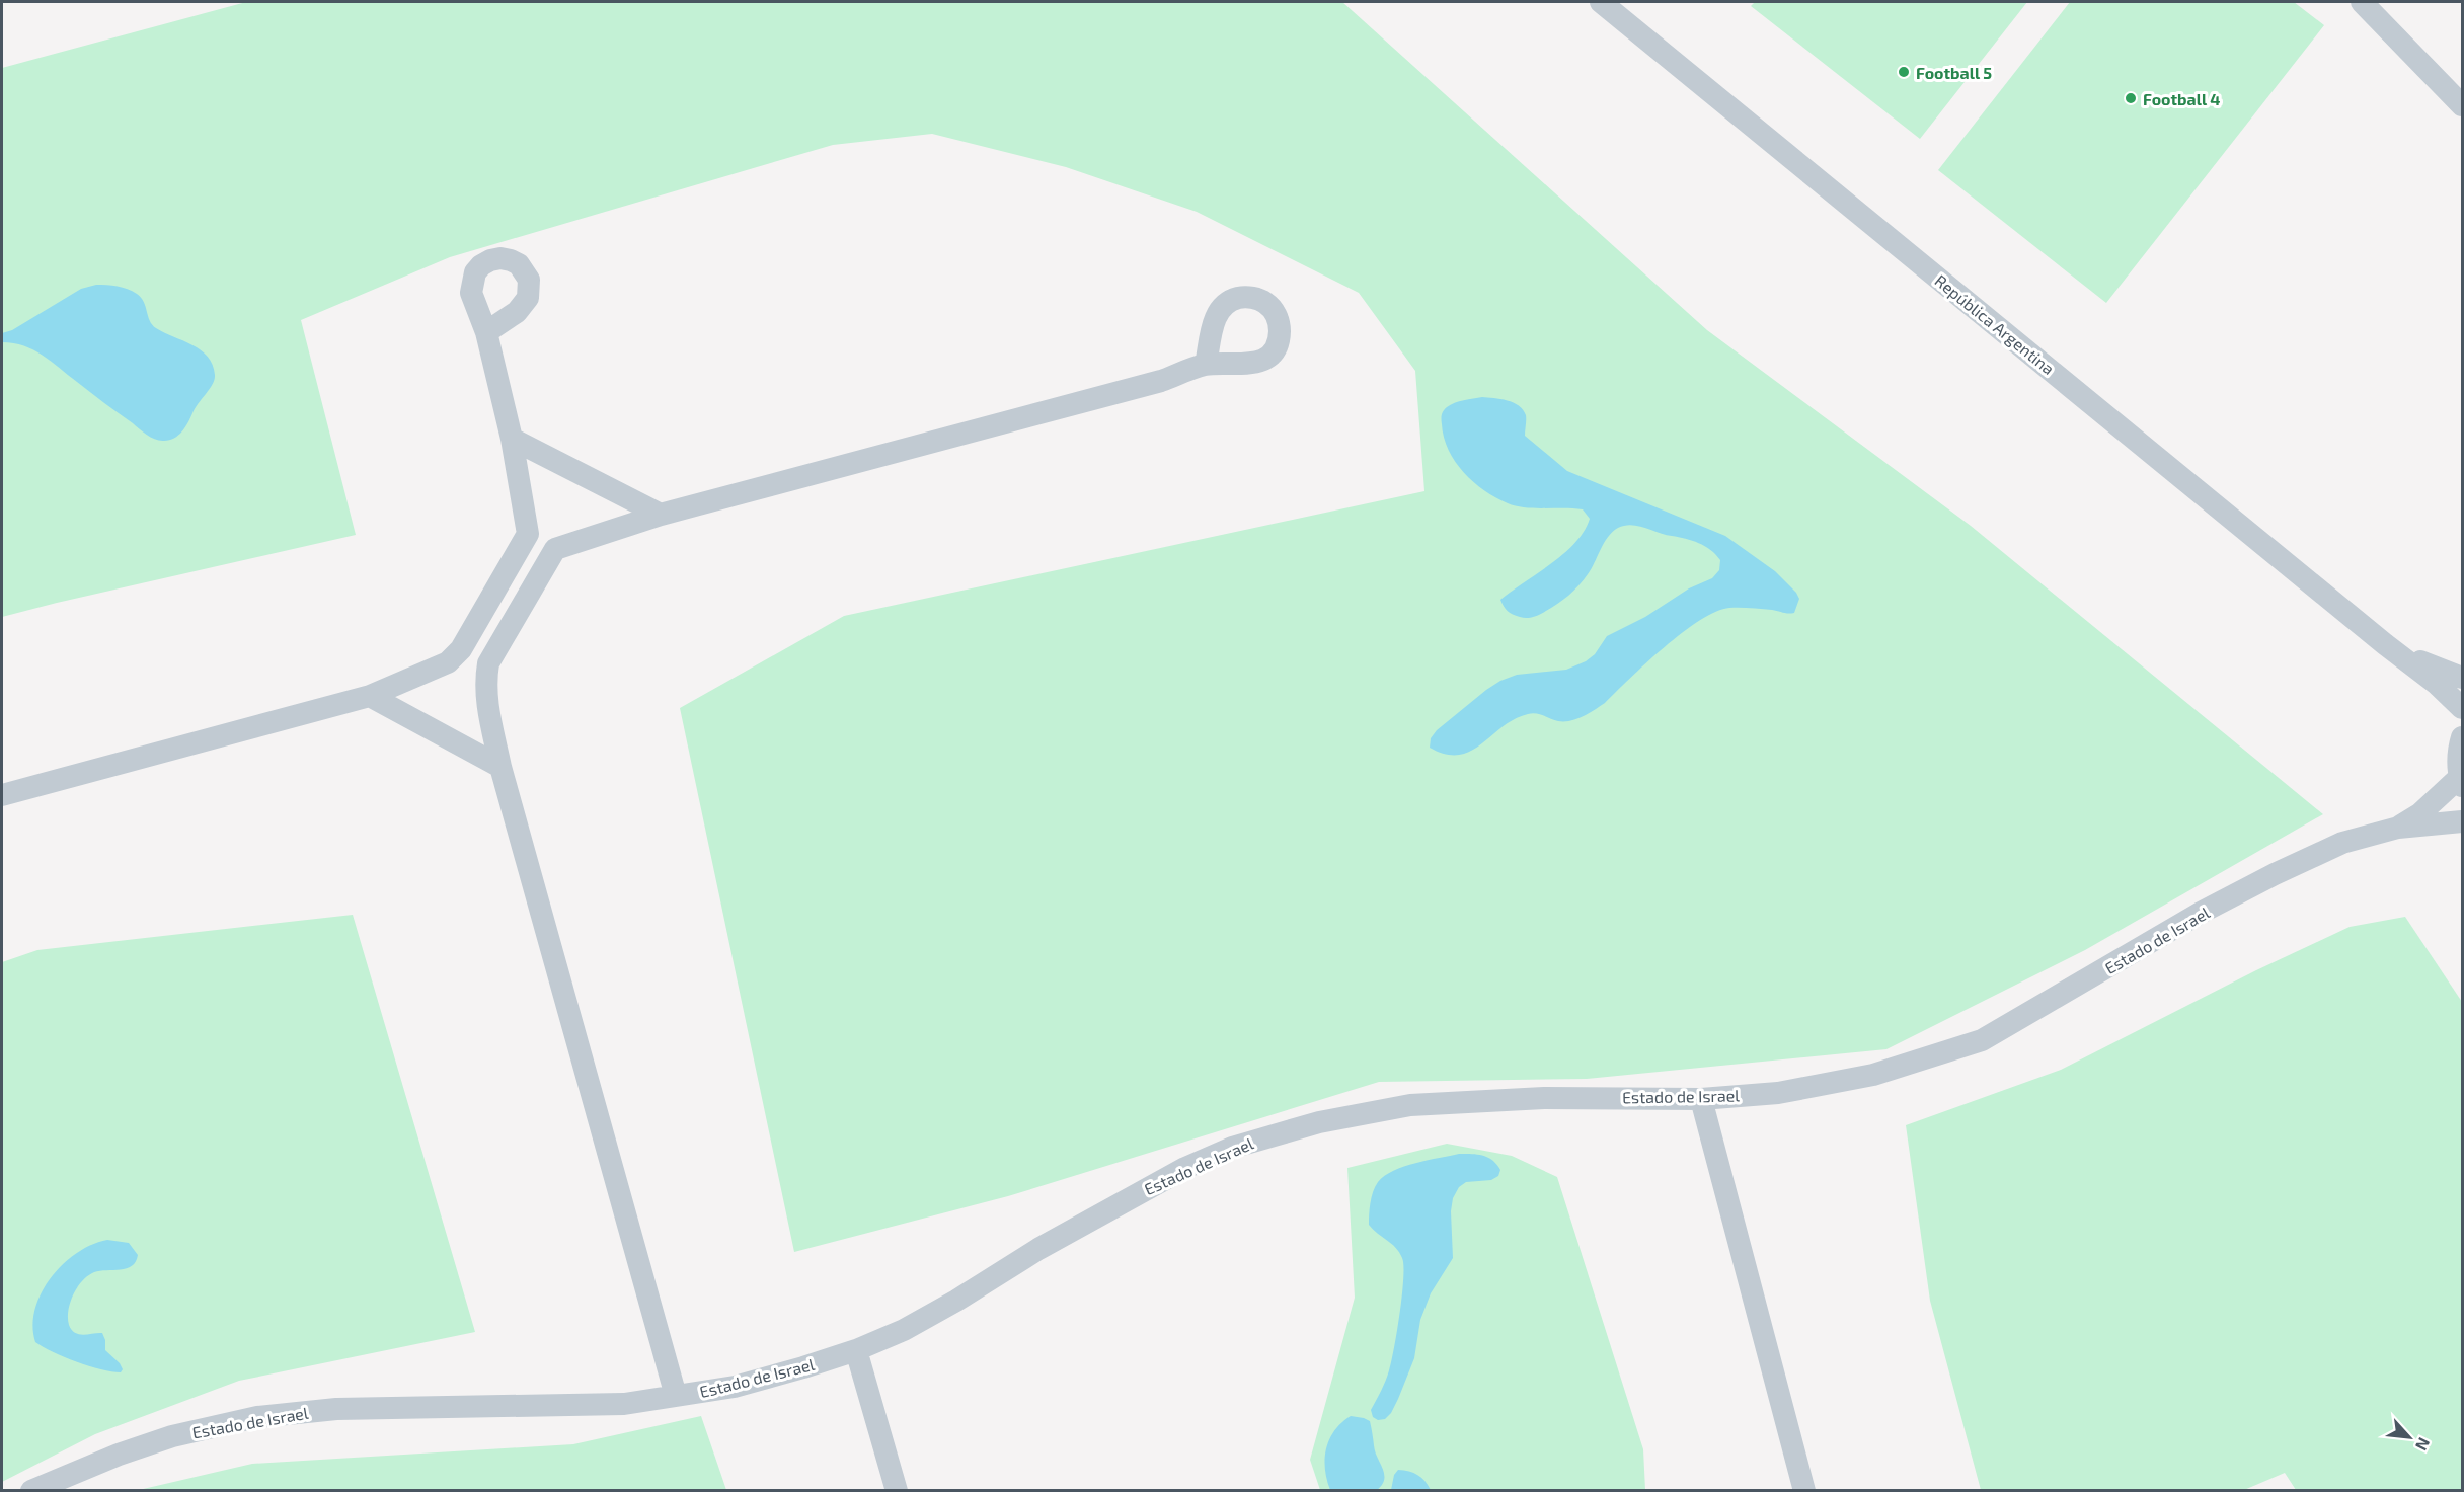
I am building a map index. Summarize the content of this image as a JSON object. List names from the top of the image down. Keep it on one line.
{"streets":{"street":["República Argentina","Estado de Israel"]},"places":["Football 5","Football 4"],"north":"bottom right"}
